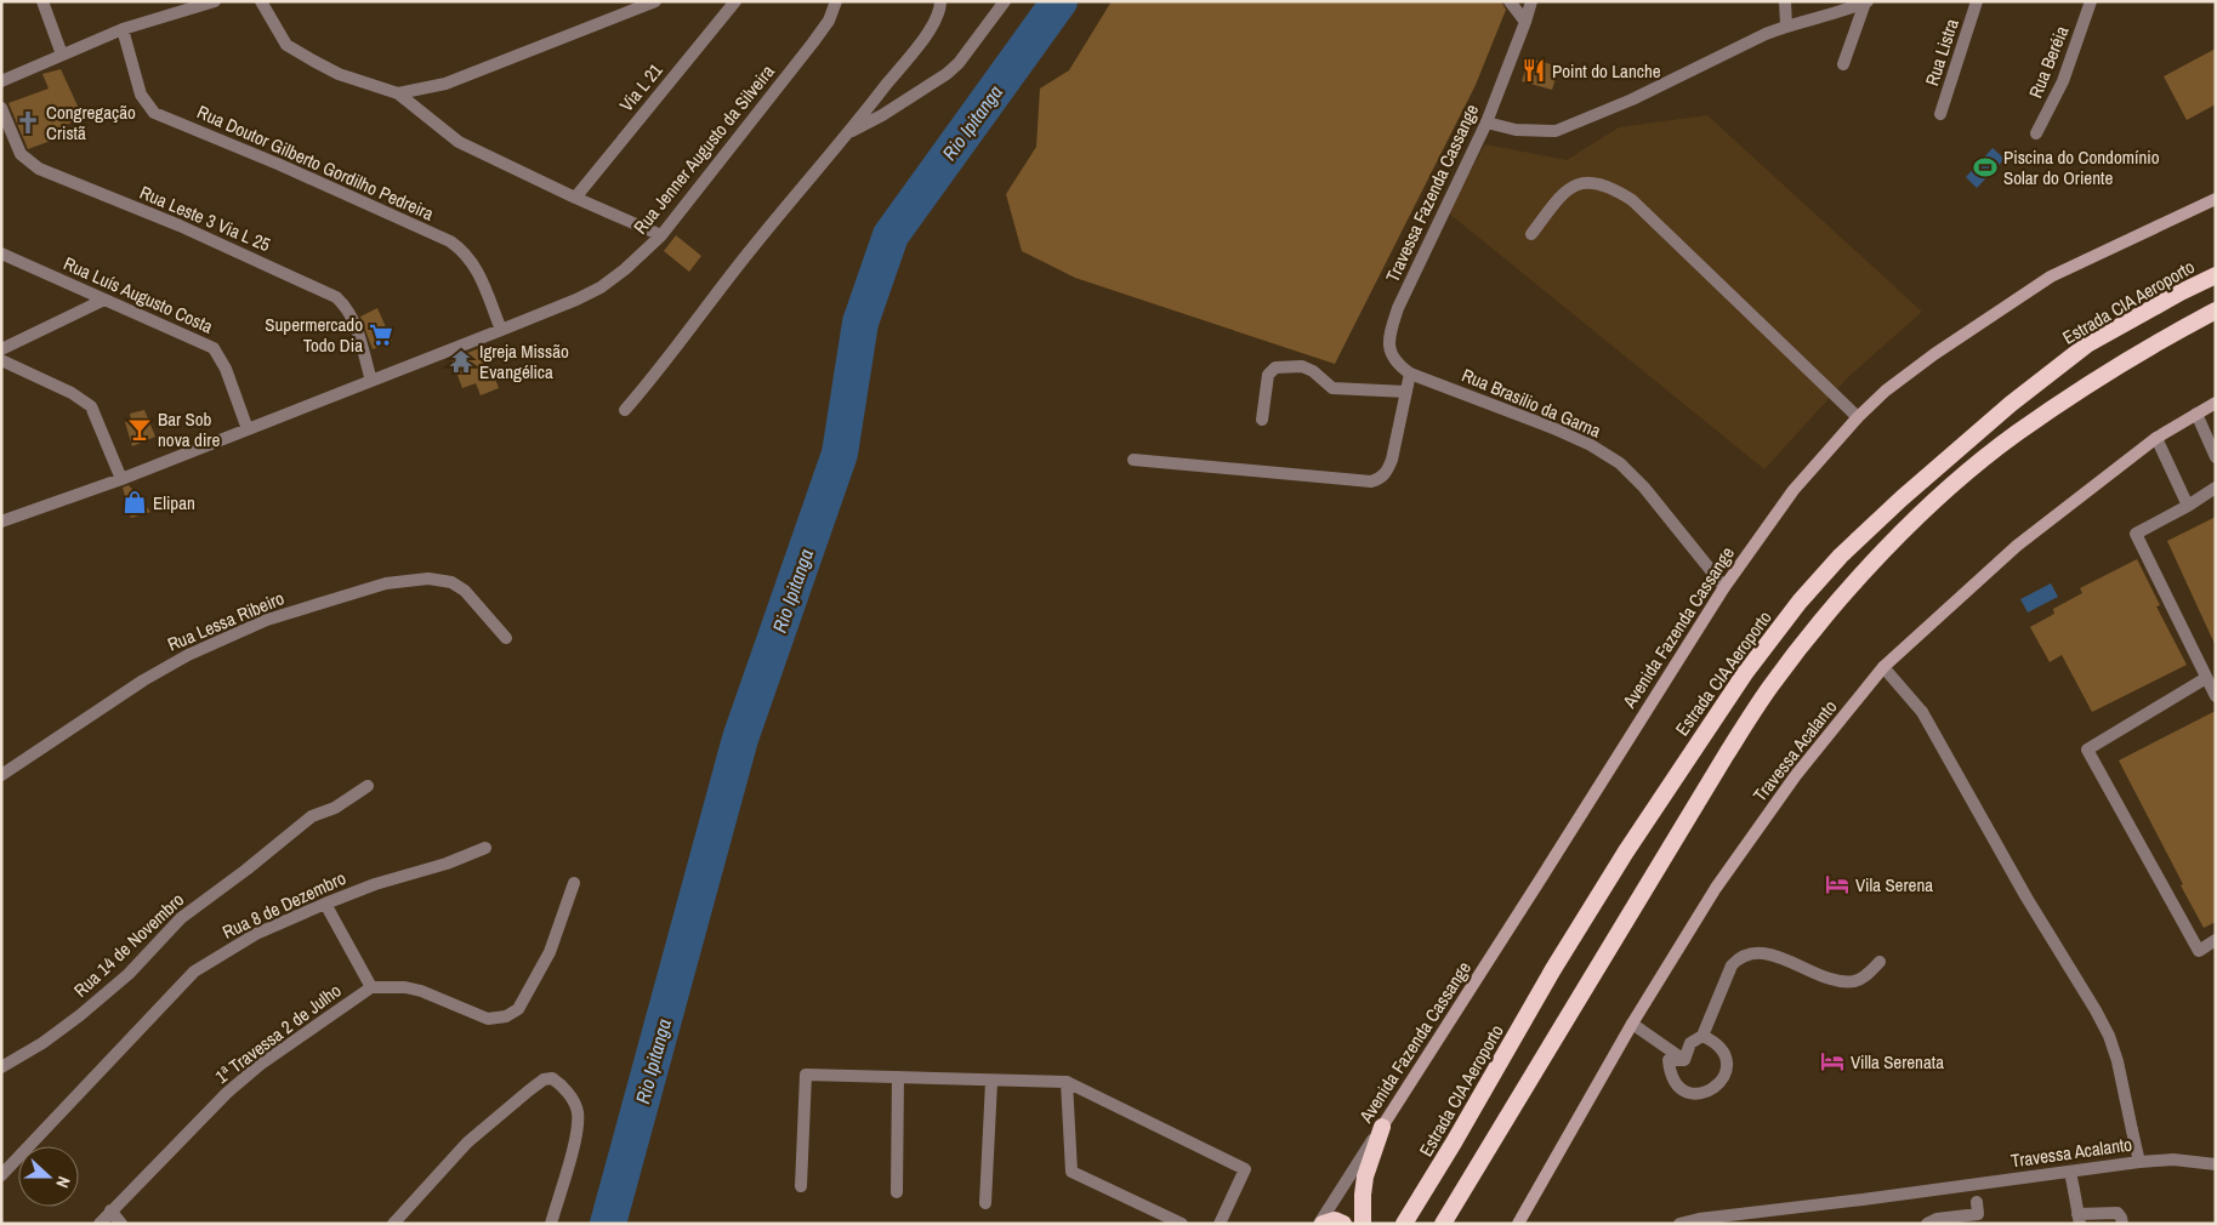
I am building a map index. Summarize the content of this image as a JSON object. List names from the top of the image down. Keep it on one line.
{"streets":{"highway":["Estrada CIA Aeroporto"],"main road":["Avenida Fazenda Cassange","Travessa Acalanto"],"street":["Rua Listra","Rua Beréia","Via L 21","Rua Jenner Augusto da Silveira","Rua Doutor Gilberto Gordilho Pedreira","Travessa Fazenda Cassange","Rua Leste 3 Via L 25","Rua Luís Augusto Costa","Rua Brasilio da Garna","Rua Lessa Ribeiro","Rua 8 de Dezembro","Rua 14 de Novembro","1ª Travessa 2 de Julho"]},"crossings":[["Rua Jenner Augusto da Silveira","Rua Doutor Gilberto Gordilho Pedreira"],["Rua Jenner Augusto da Silveira","Rua Leste 3 Via L 25"],["Rua Jenner Augusto da Silveira","Rua Luís Augusto Costa"],["Travessa Fazenda Cassange","Rua Brasilio da Garna"],["Rua Brasilio da Garna","Avenida Fazenda Cassange"]],"water":["Rio Ipitanga"],"places":{"restaurant":["Point do Lanche"],"church":["Congregação Cristã"],"sports":["Piscina do Condomínio Solar do Oriente"],"supermarket":["Supermercado Todo Dia"],"temple":["Igreja Missão Evangélica"],"bar":["Bar Sob nova dire"],"shop":["Elipan"],"hotel":["Vila Serena","Villa Serenata"]},"north":"right"}
